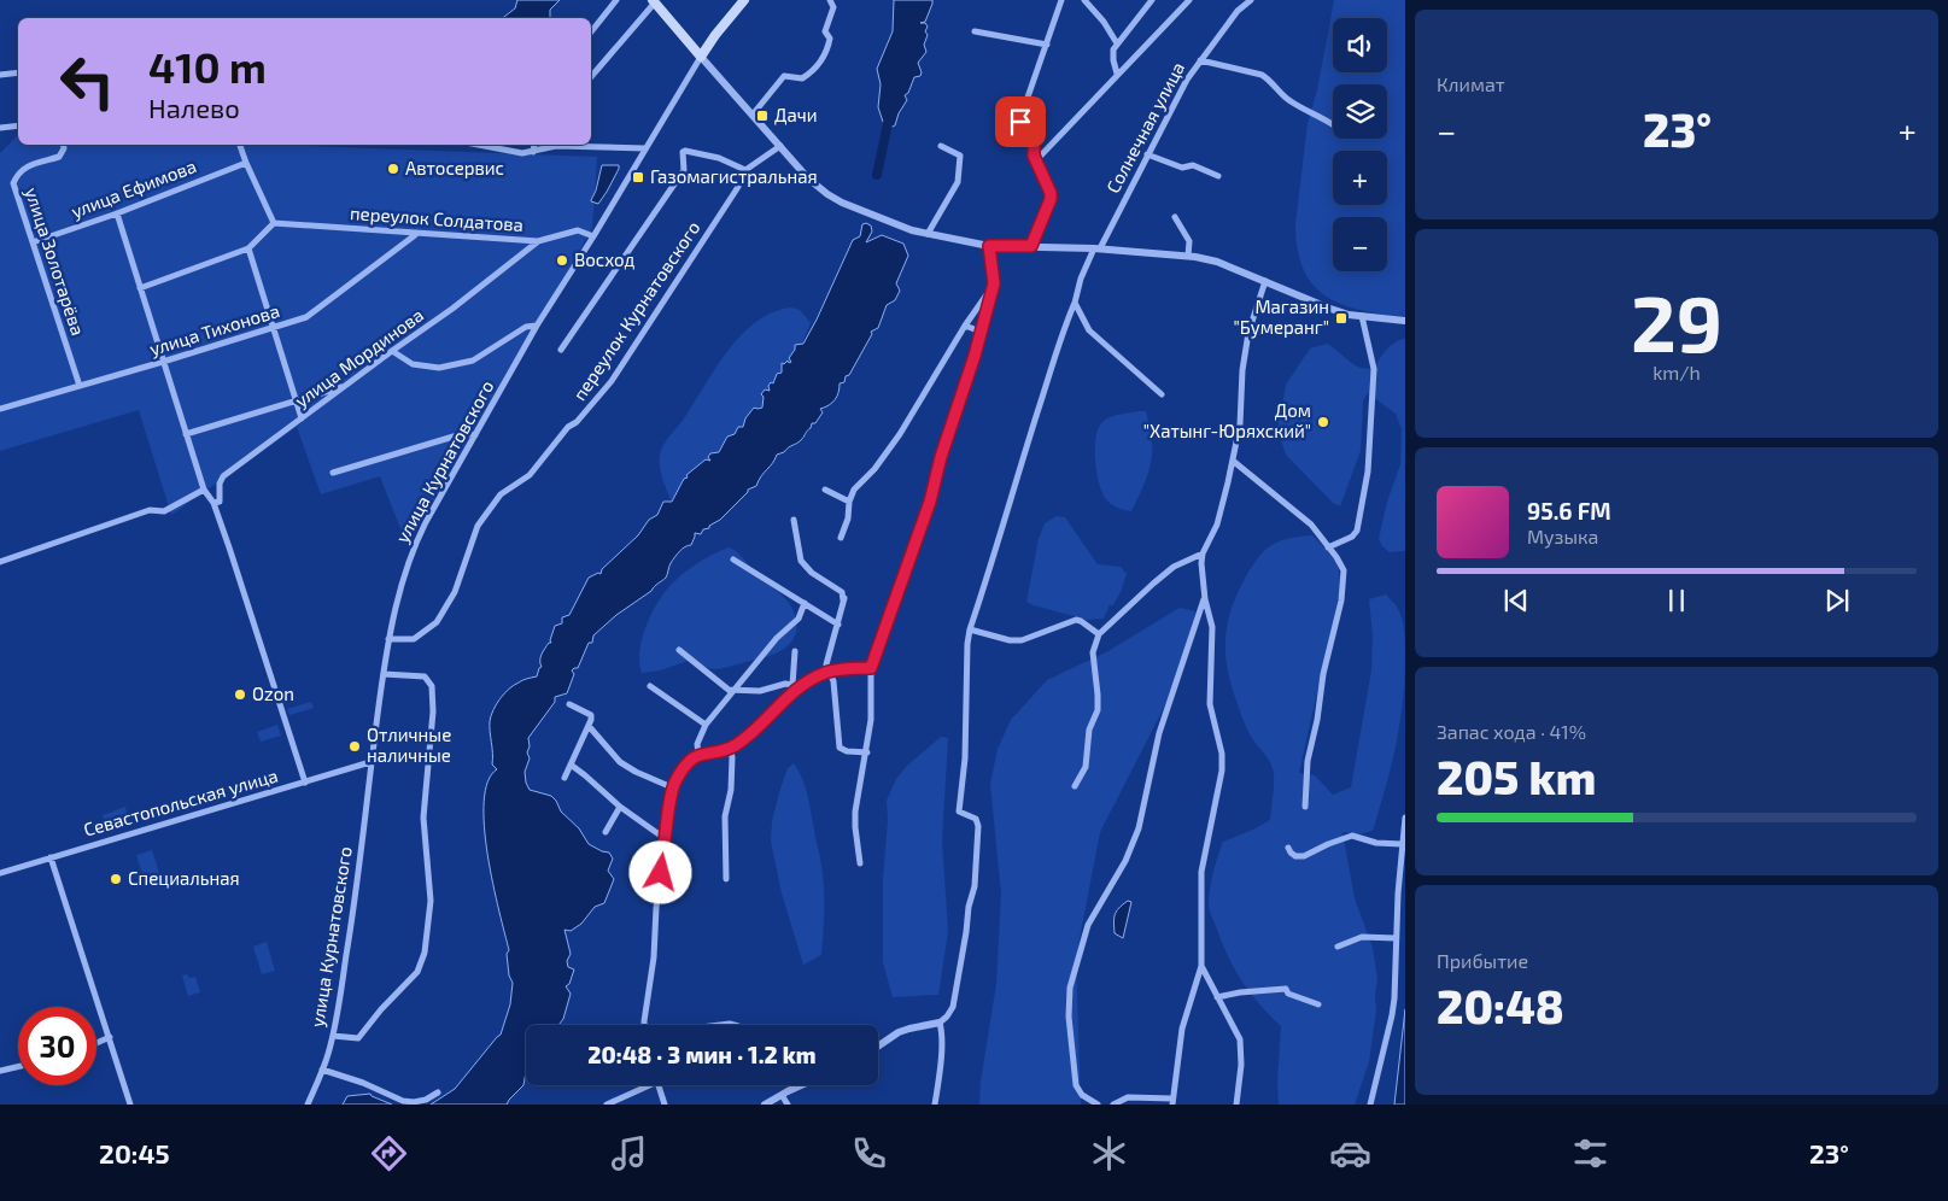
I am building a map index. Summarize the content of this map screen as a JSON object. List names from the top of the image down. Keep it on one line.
{"streets":{"street":["Солнечная улица","улица Ефимова","переулок Солдатова","улица Золотарёва","переулок Курнатовского","улица Тихонова","улица Мординова","улица Курнатовского","Севастопольская улица"]},"crossings":[["улица Ефимова","улица Золотарёва"],["переулок Солдатова","улица Тихонова"],["переулок Солдатова","улица Мординова"],["переулок Солдатова","улица Курнатовского"],["улица Золотарёва","улица Тихонова"],["переулок Курнатовского","улица Курнатовского"],["улица Курнатовского","Севастопольская улица"]],"places":{"transit":["Дачи","Газомагистральная","Магазин \"Бумеранг\""],"other":["Автосервис","Восход","Дом \"Хатынг-Юряхский\"","Ozon","Отличные наличные","Специальная"]},"page":{"tile":["Климат",["29","km/h"],["Запас хода · 41%","205 km"],["Прибытие","20:48"]],"map_buttons":["+","−"],"turn":["410 m","Налево"],"heat":["−","23°","+"],"song":["95.6 FM","Музыка"],"limit":"30","trip":"20:48 · 3 мин · 1.2 km","tabs":["20:45","23°"]}}
